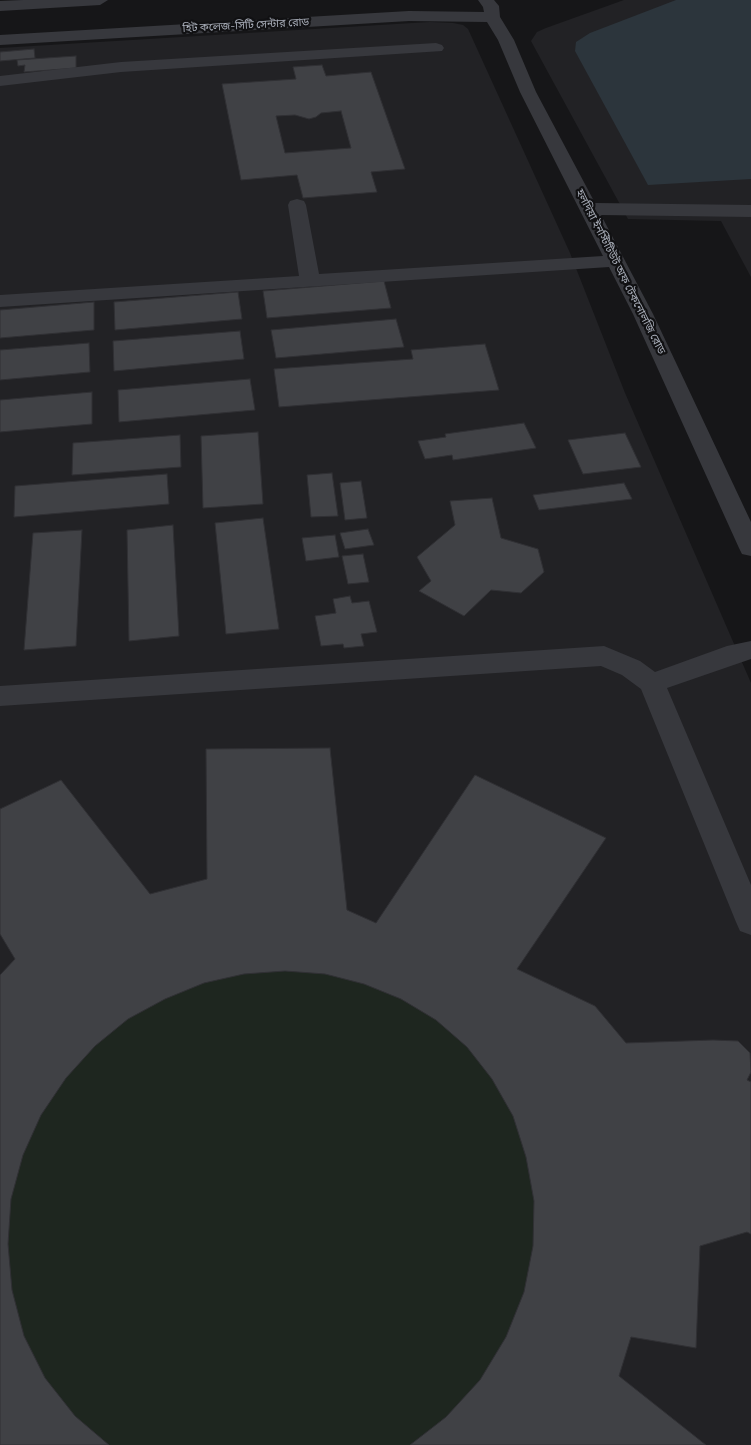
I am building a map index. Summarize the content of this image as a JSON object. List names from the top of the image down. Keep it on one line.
{"streets":{"street":["হিট কলেজ-সিটি সেন্টার রোড","হলদিয়া ইনস্টিটিউট অফ টেকনোলজি রোড"]},"crossings":[["হিট কলেজ-সিটি সেন্টার রোড","হলদিয়া ইনস্টিটিউট অফ টেকনোলজি রোড"]]}
